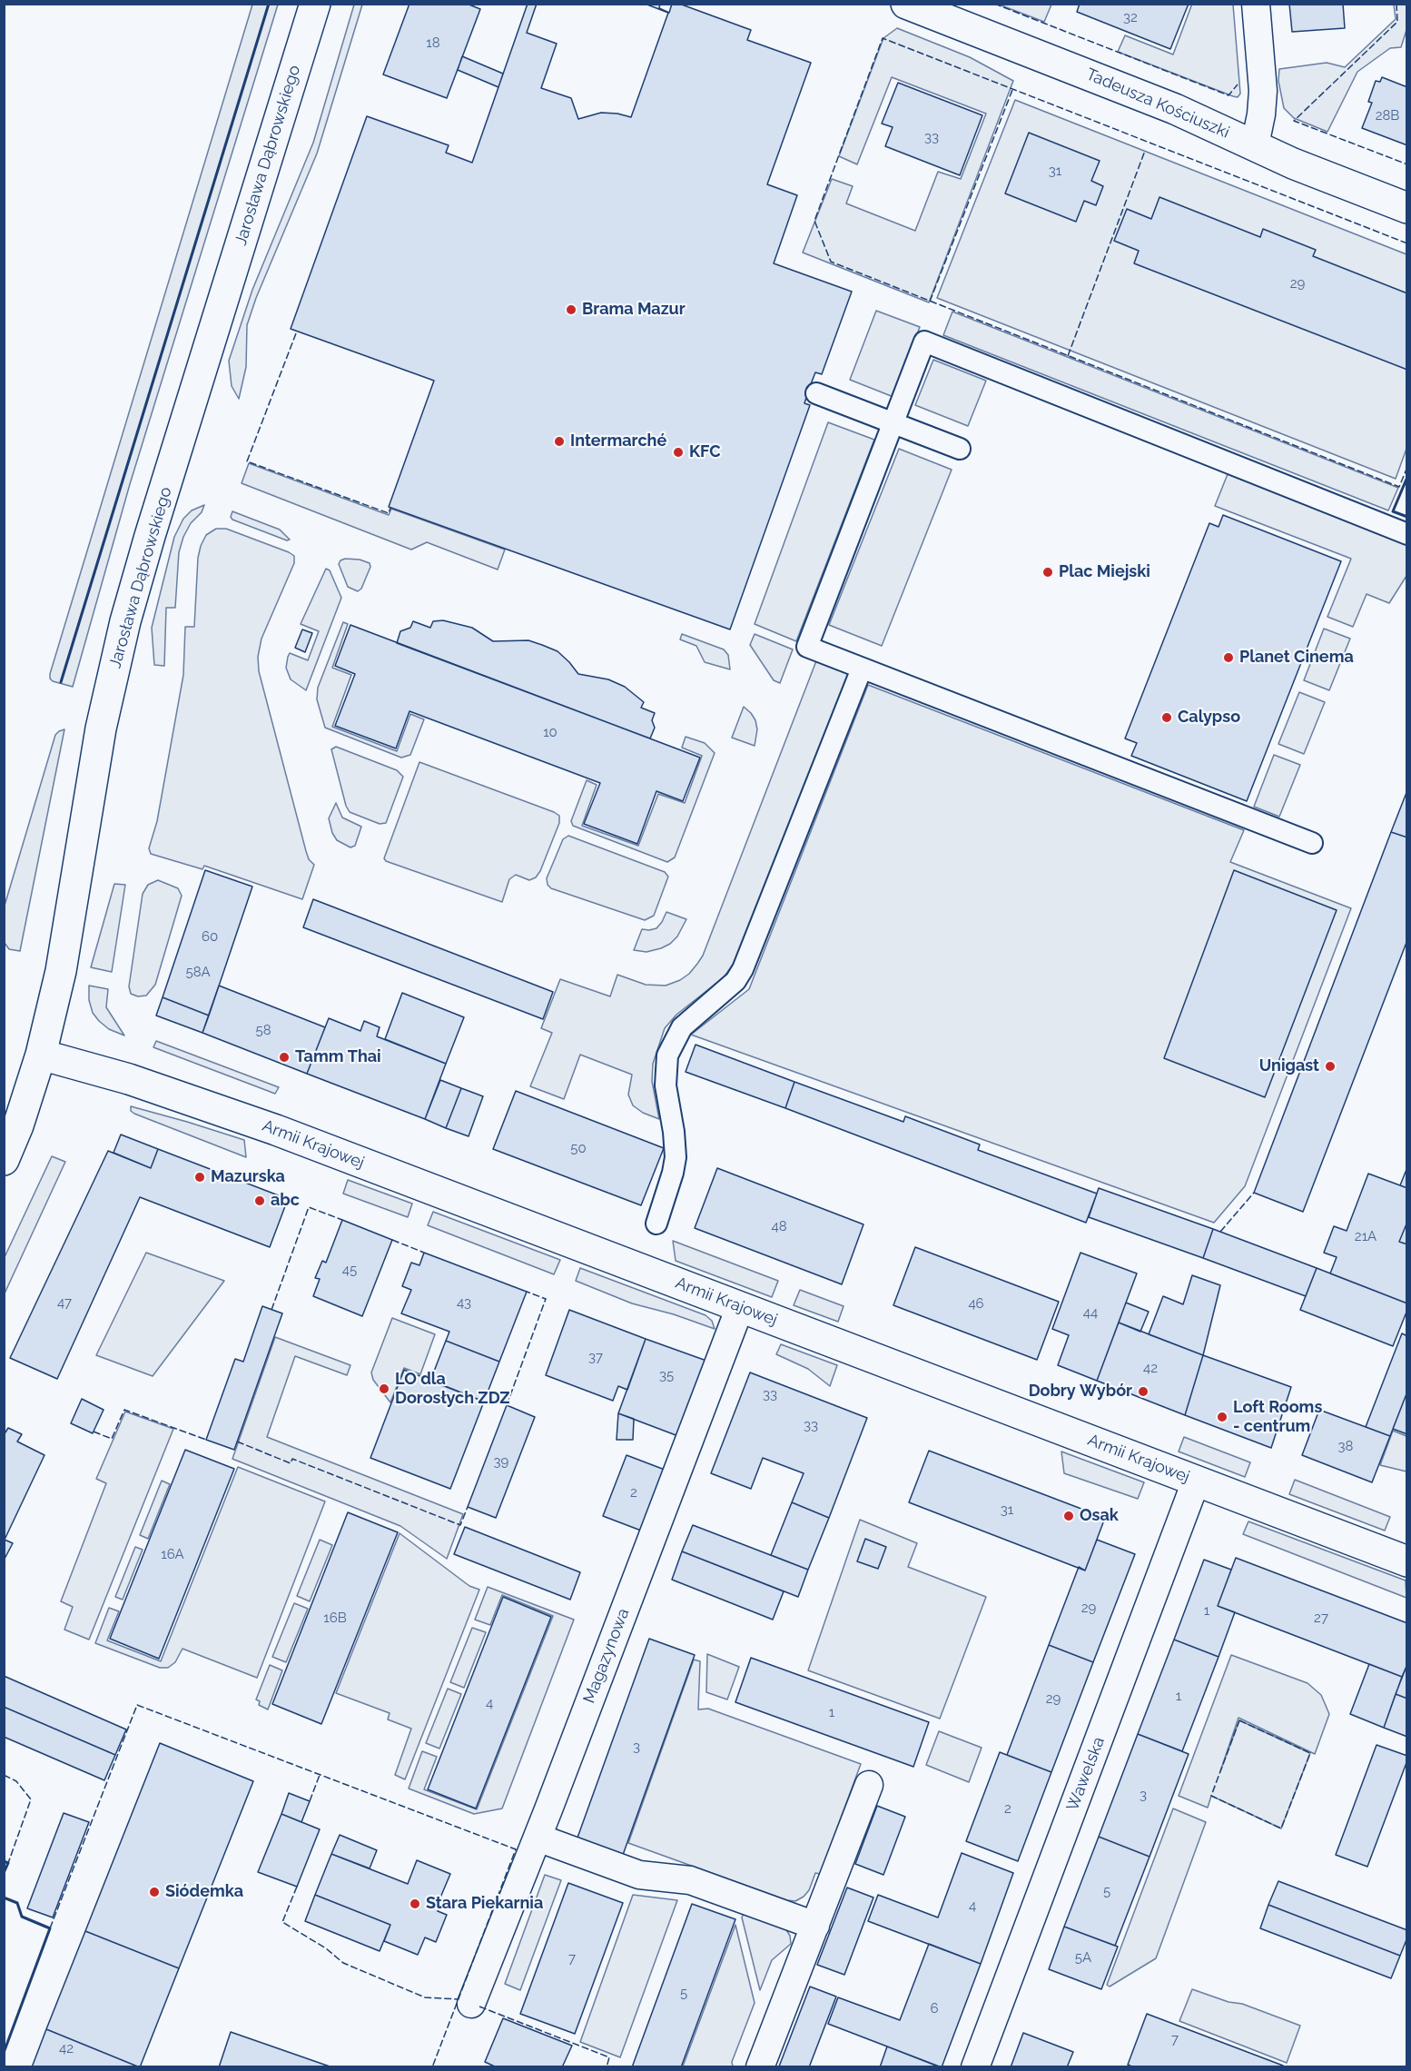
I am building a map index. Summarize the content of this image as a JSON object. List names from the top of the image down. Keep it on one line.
{"streets":{"street":["Tadeusza Kościuszki","Jarosława Dąbrowskiego","Armii Krajowej","Magazynowa","Wawelska"]},"crossings":[["Jarosława Dąbrowskiego","Armii Krajowej"],["Armii Krajowej","Magazynowa"],["Armii Krajowej","Wawelska"]],"places":["Brama Mazur","Intermarché","KFC","Plac Miejski","Planet Cinema","Calypso","Tamm Thai","Unigast","Mazurska","abc","LO dla Dorosłych ZDZ","Dobry Wybór","Loft Rooms - centrum","Osak","Siódemka","Stara Piekarnia"],"house_numbers":["32","18","28B","33","31","29","10","60","58A","58","50","48","21A","45","47","43","46","44","37","42","35","33","33","38","39","2","31","16A","29","1","16B","27","1","29","4","1","3","3","2","5","4","5A","7","5","6","7","42"]}
